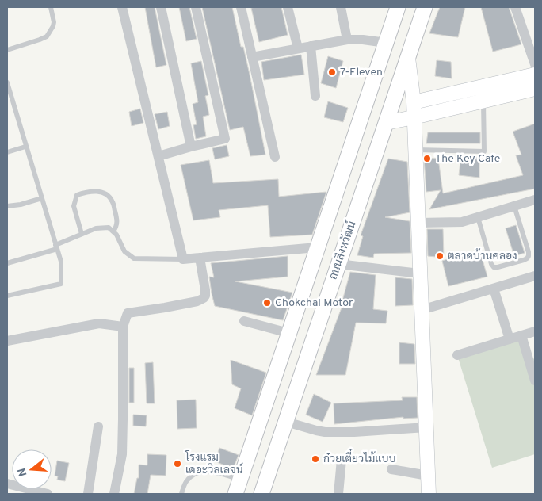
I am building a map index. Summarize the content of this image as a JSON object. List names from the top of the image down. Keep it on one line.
{"streets":{"main road":["ถนนสิงหวัฒน์"]},"places":["7-Eleven","The Key Cafe","ตลาดบ้านคลอง","Chokchai Motor","ก๋วยเตี๋ยวไม้แบบ","โรงแรม เดอะวิลเลจน์"],"north":"left"}
